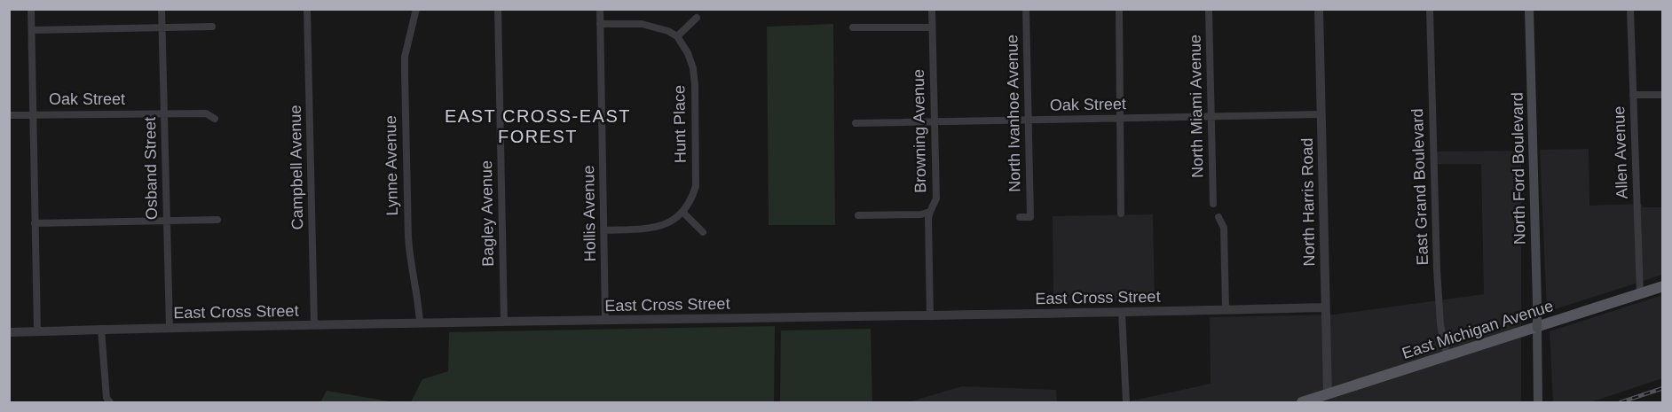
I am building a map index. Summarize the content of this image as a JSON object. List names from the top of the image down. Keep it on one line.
{"streets":{"main road":["North Ford Boulevard","East Michigan Avenue"],"street":["Oak Street","North Miami Avenue","North Ivanhoe Avenue","Hunt Place","Browning Avenue","Allen Avenue","Lynne Avenue","Campbell Avenue","Osband Street","East Grand Boulevard","North Harris Road","Bagley Avenue","Hollis Avenue","East Cross Street"]},"crossings":[["Oak Street","North Miami Avenue"],["Oak Street","North Ivanhoe Avenue"],["Oak Street","Browning Avenue"],["Oak Street","Osband Street"],["Oak Street","North Harris Road"],["Browning Avenue","East Cross Street"],["Allen Avenue","East Michigan Avenue"],["Lynne Avenue","East Cross Street"],["Campbell Avenue","East Cross Street"],["Osband Street","East Cross Street"],["East Grand Boulevard","East Michigan Avenue"],["North Harris Road","East Cross Street"],["North Harris Road","East Michigan Avenue"],["Bagley Avenue","East Cross Street"],["Hollis Avenue","East Cross Street"]],"districts":["EAST CROSS-EAST FOREST"]}
